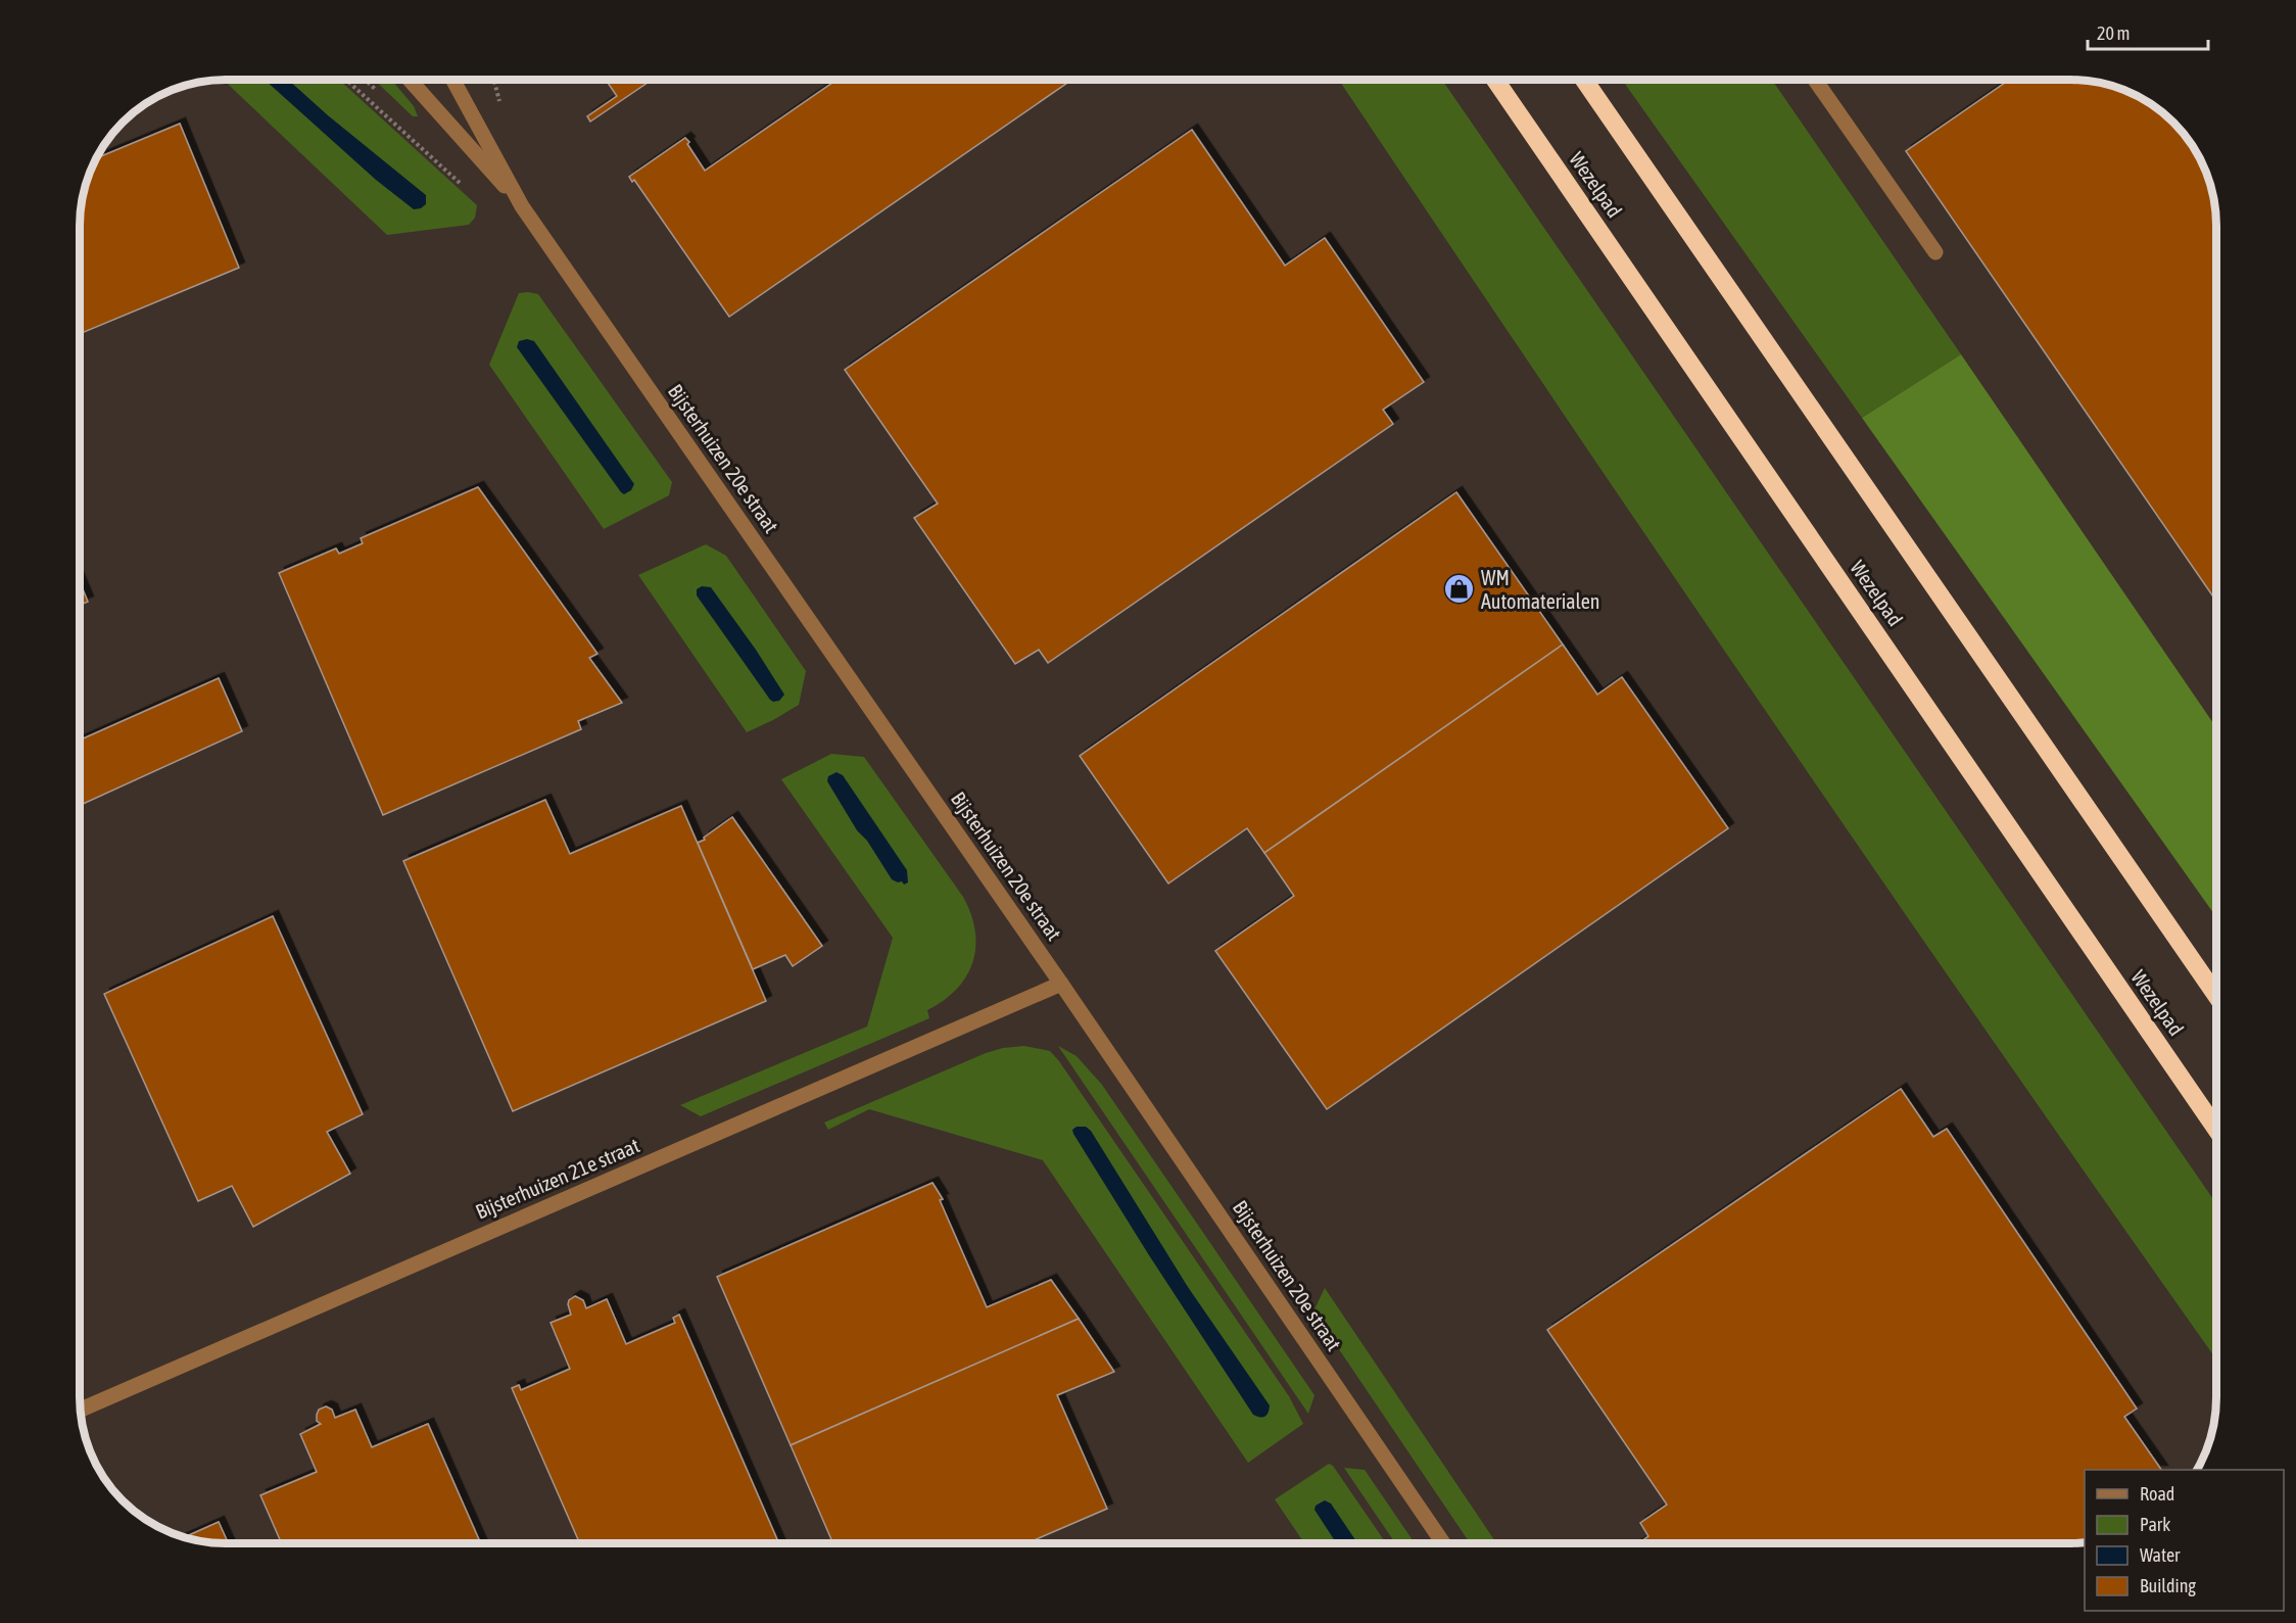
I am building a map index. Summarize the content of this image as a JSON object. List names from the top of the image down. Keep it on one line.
{"streets":{"highway":["Wezelpad"],"street":["Bijsterhuizen 20e straat","Bijsterhuizen 21e straat"]},"crossings":[["Bijsterhuizen 20e straat","Bijsterhuizen 21e straat"]],"places":{"shop":["WM Automaterialen"]},"legend":["Road","Park","Water","Building"],"scale_bar":"20 m"}
